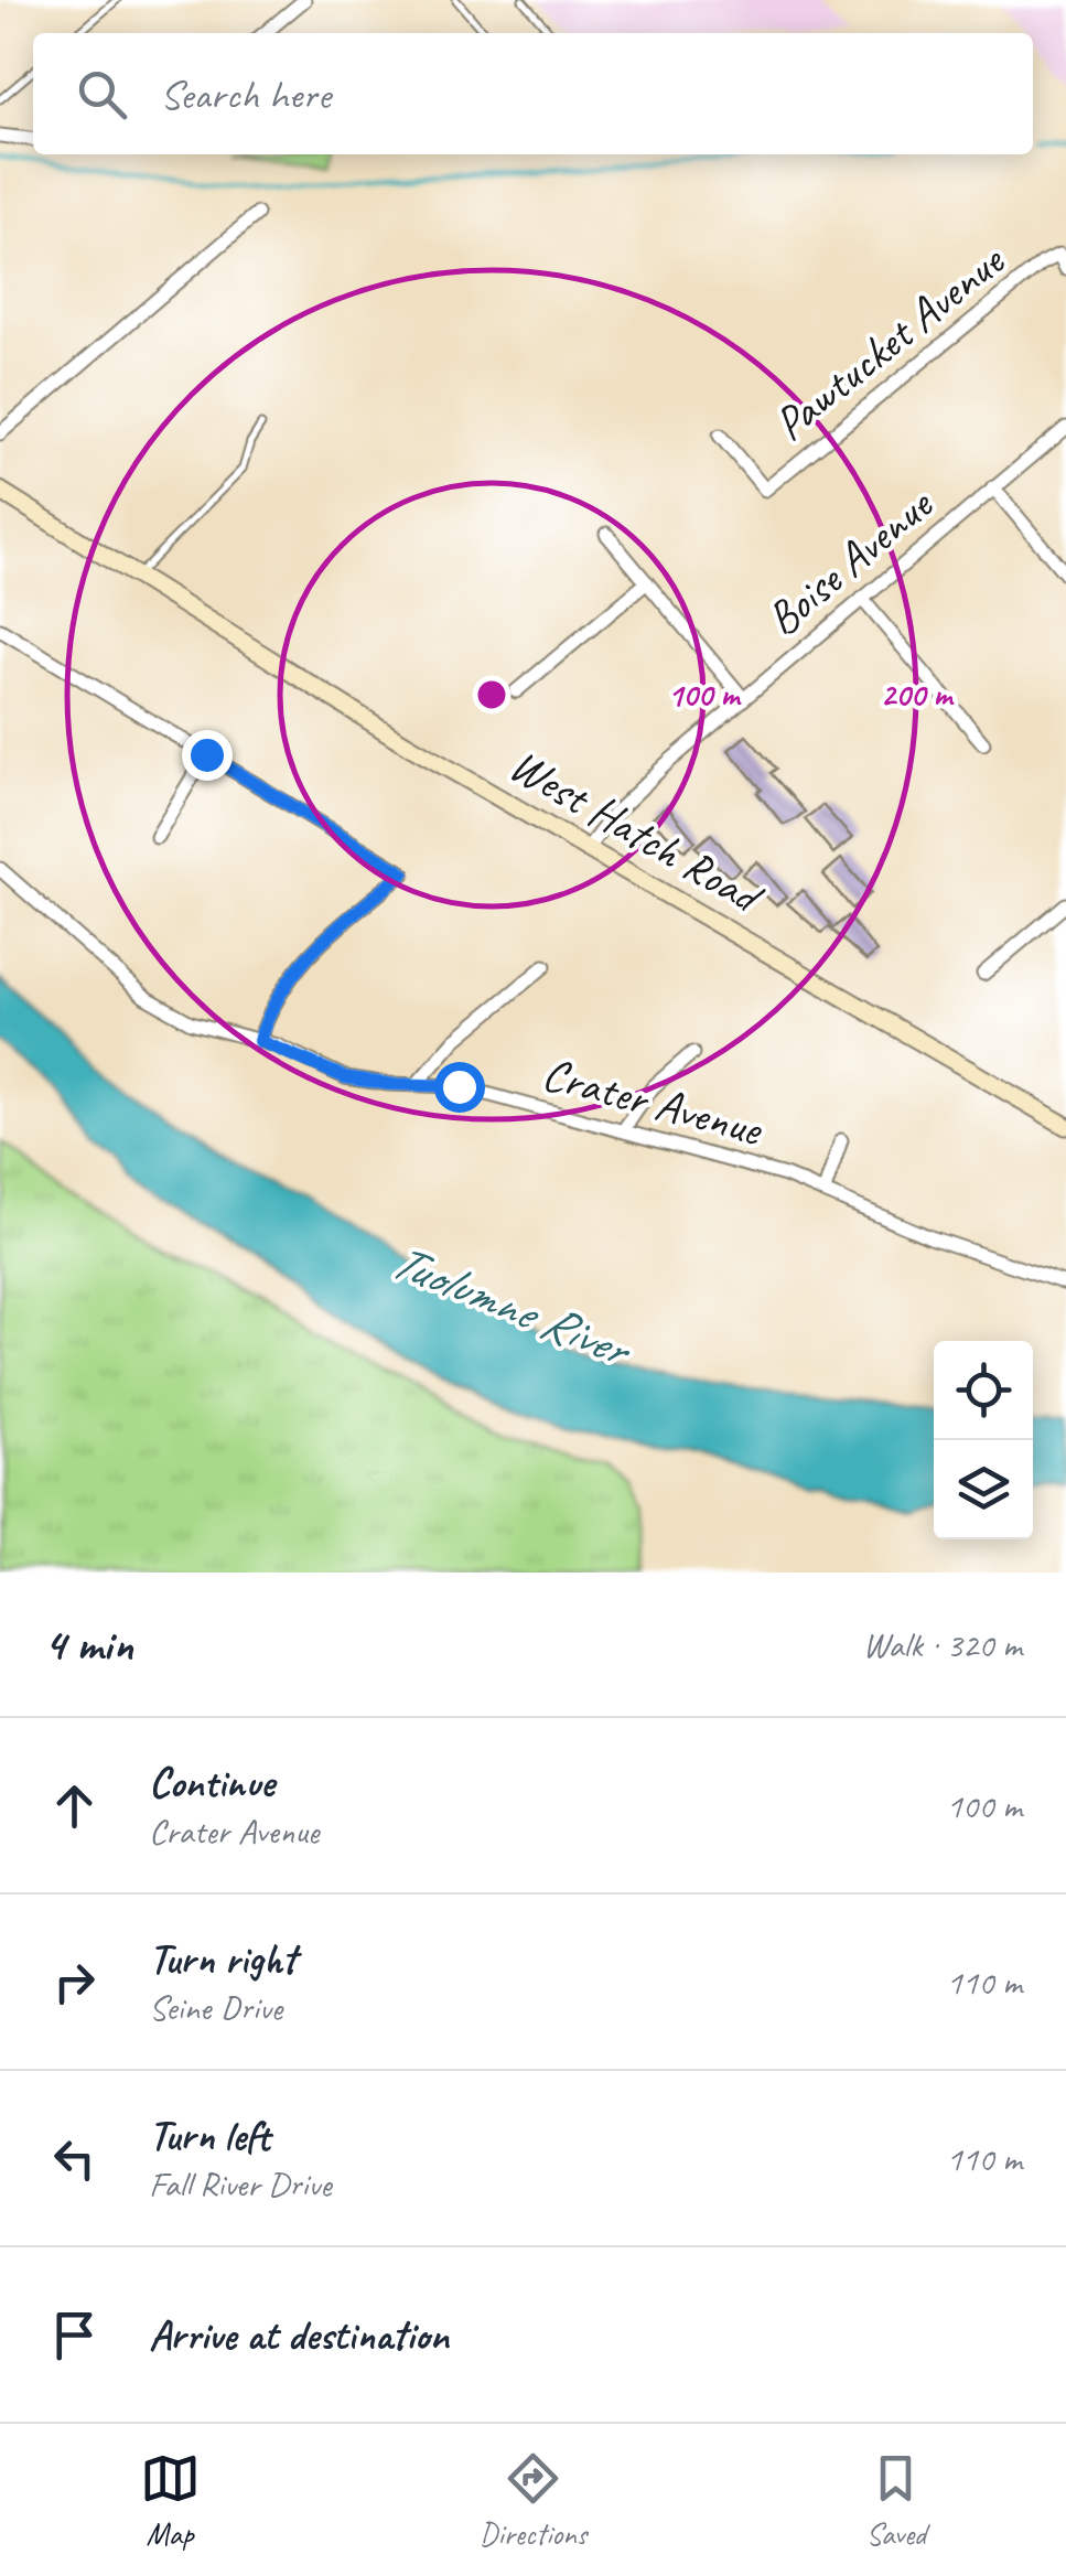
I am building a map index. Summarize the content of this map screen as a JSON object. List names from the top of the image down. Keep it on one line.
{"streets":{"main road":["West Hatch Road"],"street":["Pawtucket Avenue","Boise Avenue","Crater Avenue"]},"crossings":[["Boise Avenue","West Hatch Road"]],"water":["Tuolumne River"],"page":{"search":"Search here","heading":["4 min","Walk · 320 m"],"list":[["Continue","Crater Avenue","100 m"],["Turn right","Seine Drive","110 m"],["Turn left","Fall River Drive","110 m"],"Arrive at destination"],"nav":["Map","Directions","Saved"]},"rings":["100 m","200 m"]}
